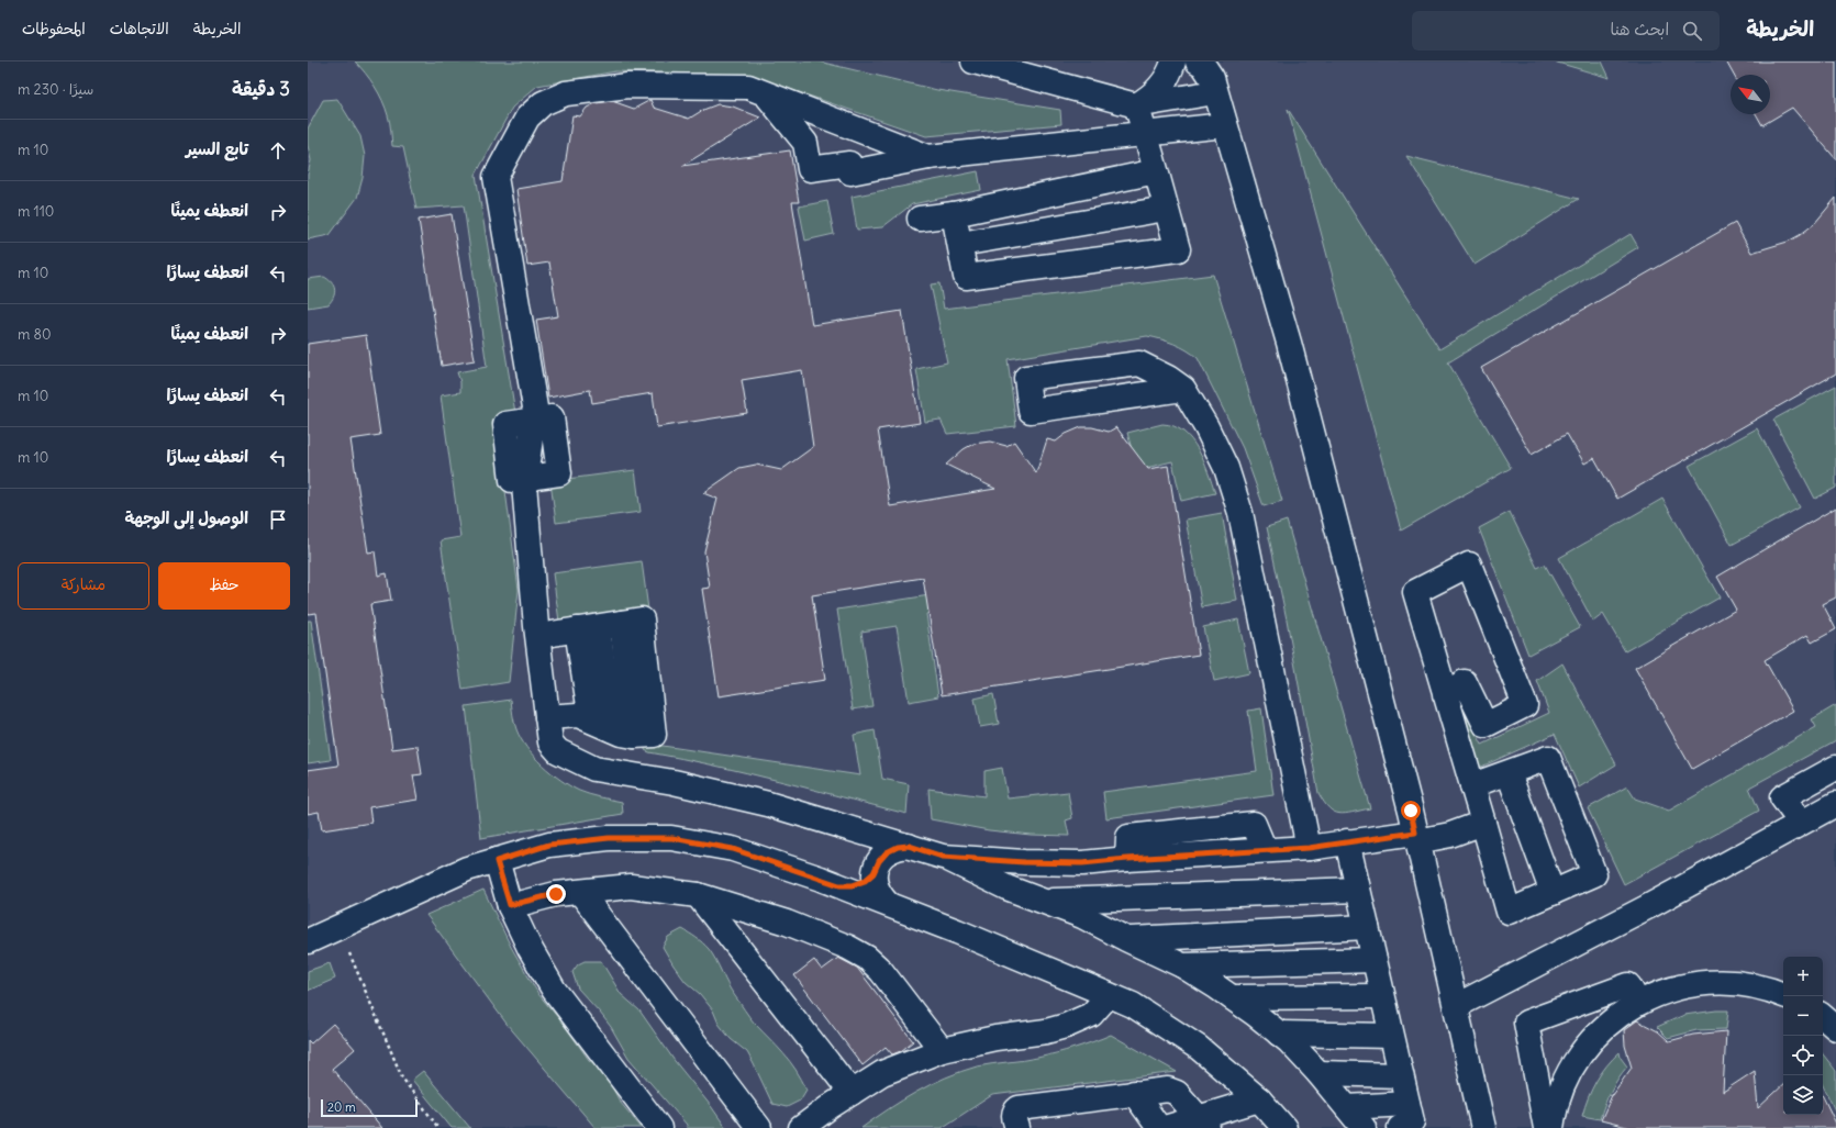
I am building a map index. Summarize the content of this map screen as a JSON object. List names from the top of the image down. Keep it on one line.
{"scale_bar":"20 m","north":"top left","page":{"header":"الخريطة","search":"ابحث هنا","nav":["الخريطة","الاتجاهات","المحفوظات"],"heading":["3 دقيقة","سيرًا · 230 m"],"list":[["تابع السير","10 m"],["انعطف يمينًا","110 m"],["انعطف يسارًا","10 m"],["انعطف يمينًا","80 m"],["انعطف يسارًا","10 m"],["انعطف يسارًا","10 m"],"الوصول إلى الوجهة"],"buttons":["حفظ","مشاركة"],"map_buttons":["+","−"],"scale":"20 m"}}
